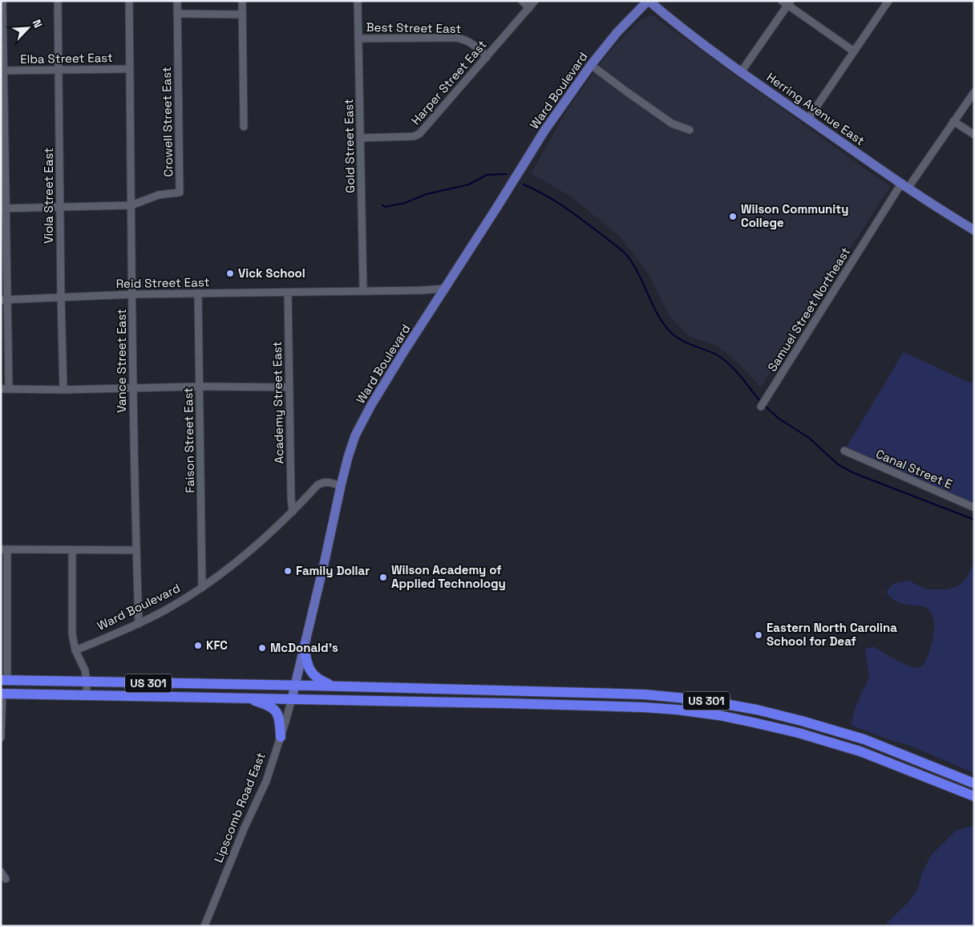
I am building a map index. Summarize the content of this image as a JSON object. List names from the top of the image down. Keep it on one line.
{"streets":{"highway":["US 301"],"main road":["Ward Boulevard","Herring Avenue East","Lipscomb Road East"],"street":["Best Street East","Elba Street East","Harper Street East","Crowell Street East","Gold Street East","Viola Street East","Reid Street East","Samuel Street Northeast","Vance Street East","Academy Street East","Faison Street East","Canal Street E"]},"crossings":[["Best Street East","Harper Street East"],["Best Street East","Gold Street East"],["Elba Street East","Viola Street East"],["Elba Street East","Vance Street East"],["Harper Street East","Gold Street East"],["Ward Boulevard","Herring Avenue East"],["Ward Boulevard","Reid Street East"],["Ward Boulevard","Vance Street East"],["Ward Boulevard","Academy Street East"],["Ward Boulevard","Faison Street East"],["Ward Boulevard","Lipscomb Road East"],["Herring Avenue East","Samuel Street Northeast"],["Crowell Street East","Vance Street East"],["Gold Street East","Reid Street East"],["Viola Street East","Reid Street East"],["Reid Street East","Vance Street East"],["Reid Street East","Academy Street East"],["Reid Street East","Faison Street East"],["US 301","Lipscomb Road East"]],"places":["Wilson Community College","Vick School","Family Dollar","Wilson Academy of Applied Technology","Eastern North Carolina School for Deaf","KFC","McDonald's"],"north":"top right"}
